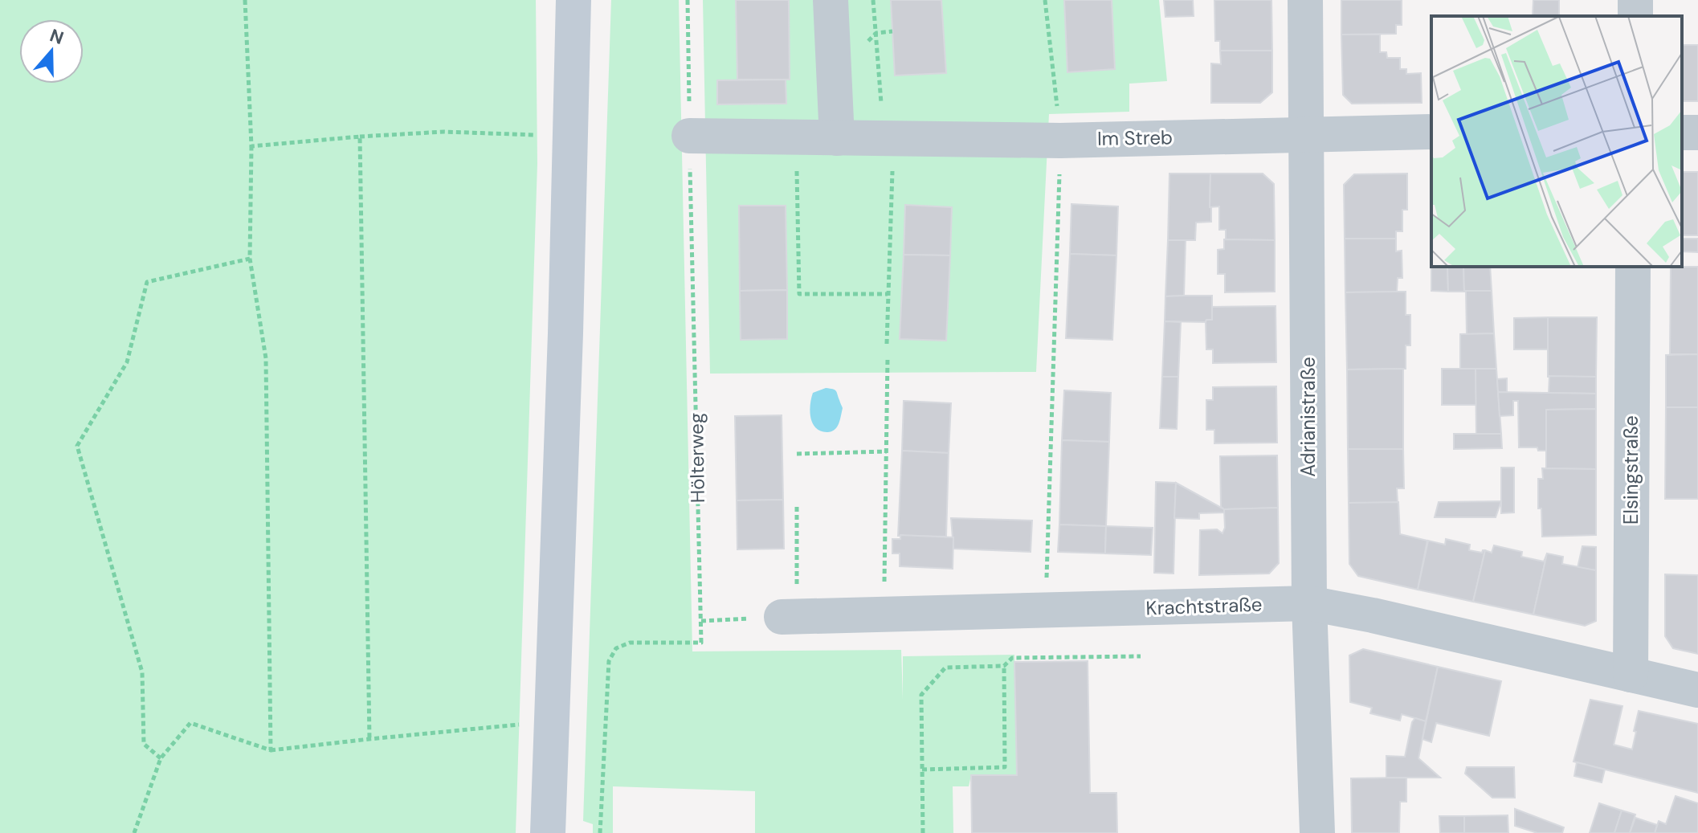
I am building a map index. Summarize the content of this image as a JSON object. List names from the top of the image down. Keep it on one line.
{"streets":{"street":["Im Streb","Adrianistraße","Elsingstraße","Krachtstraße"],"path":["Hölterweg"]},"crossings":[["Im Streb","Adrianistraße"],["Im Streb","Hölterweg"],["Adrianistraße","Krachtstraße"],["Elsingstraße","Krachtstraße"]],"north":"top"}
